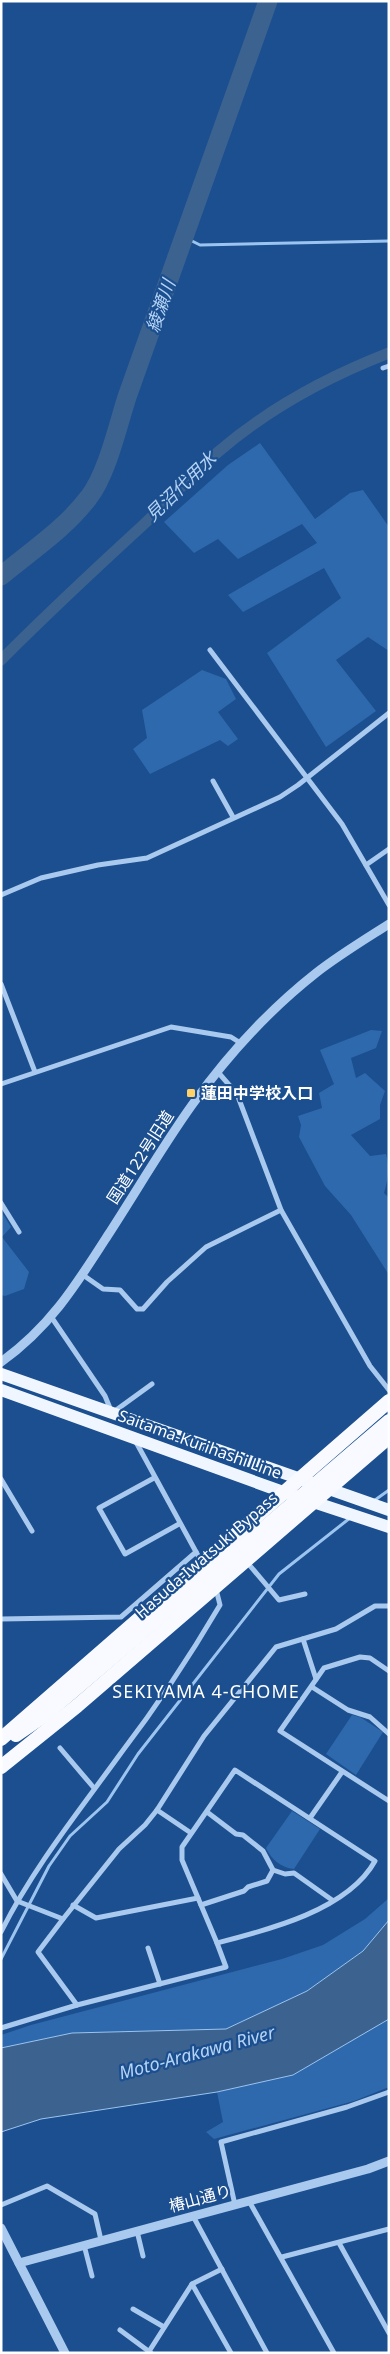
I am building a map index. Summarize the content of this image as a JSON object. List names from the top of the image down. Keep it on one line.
{"streets":{"highway":["Hasuda-Iwatsuki Bypass"],"main road":["Saitama-Kurihashi Line"],"street":["国道122号旧道","椿山通り"]},"districts":["SEKIYAMA 4-CHOME"],"water":["綾瀬川","見沼代用水","Moto-Arakawa River"],"places":{"transit":["蓮田中学校入口"]}}
